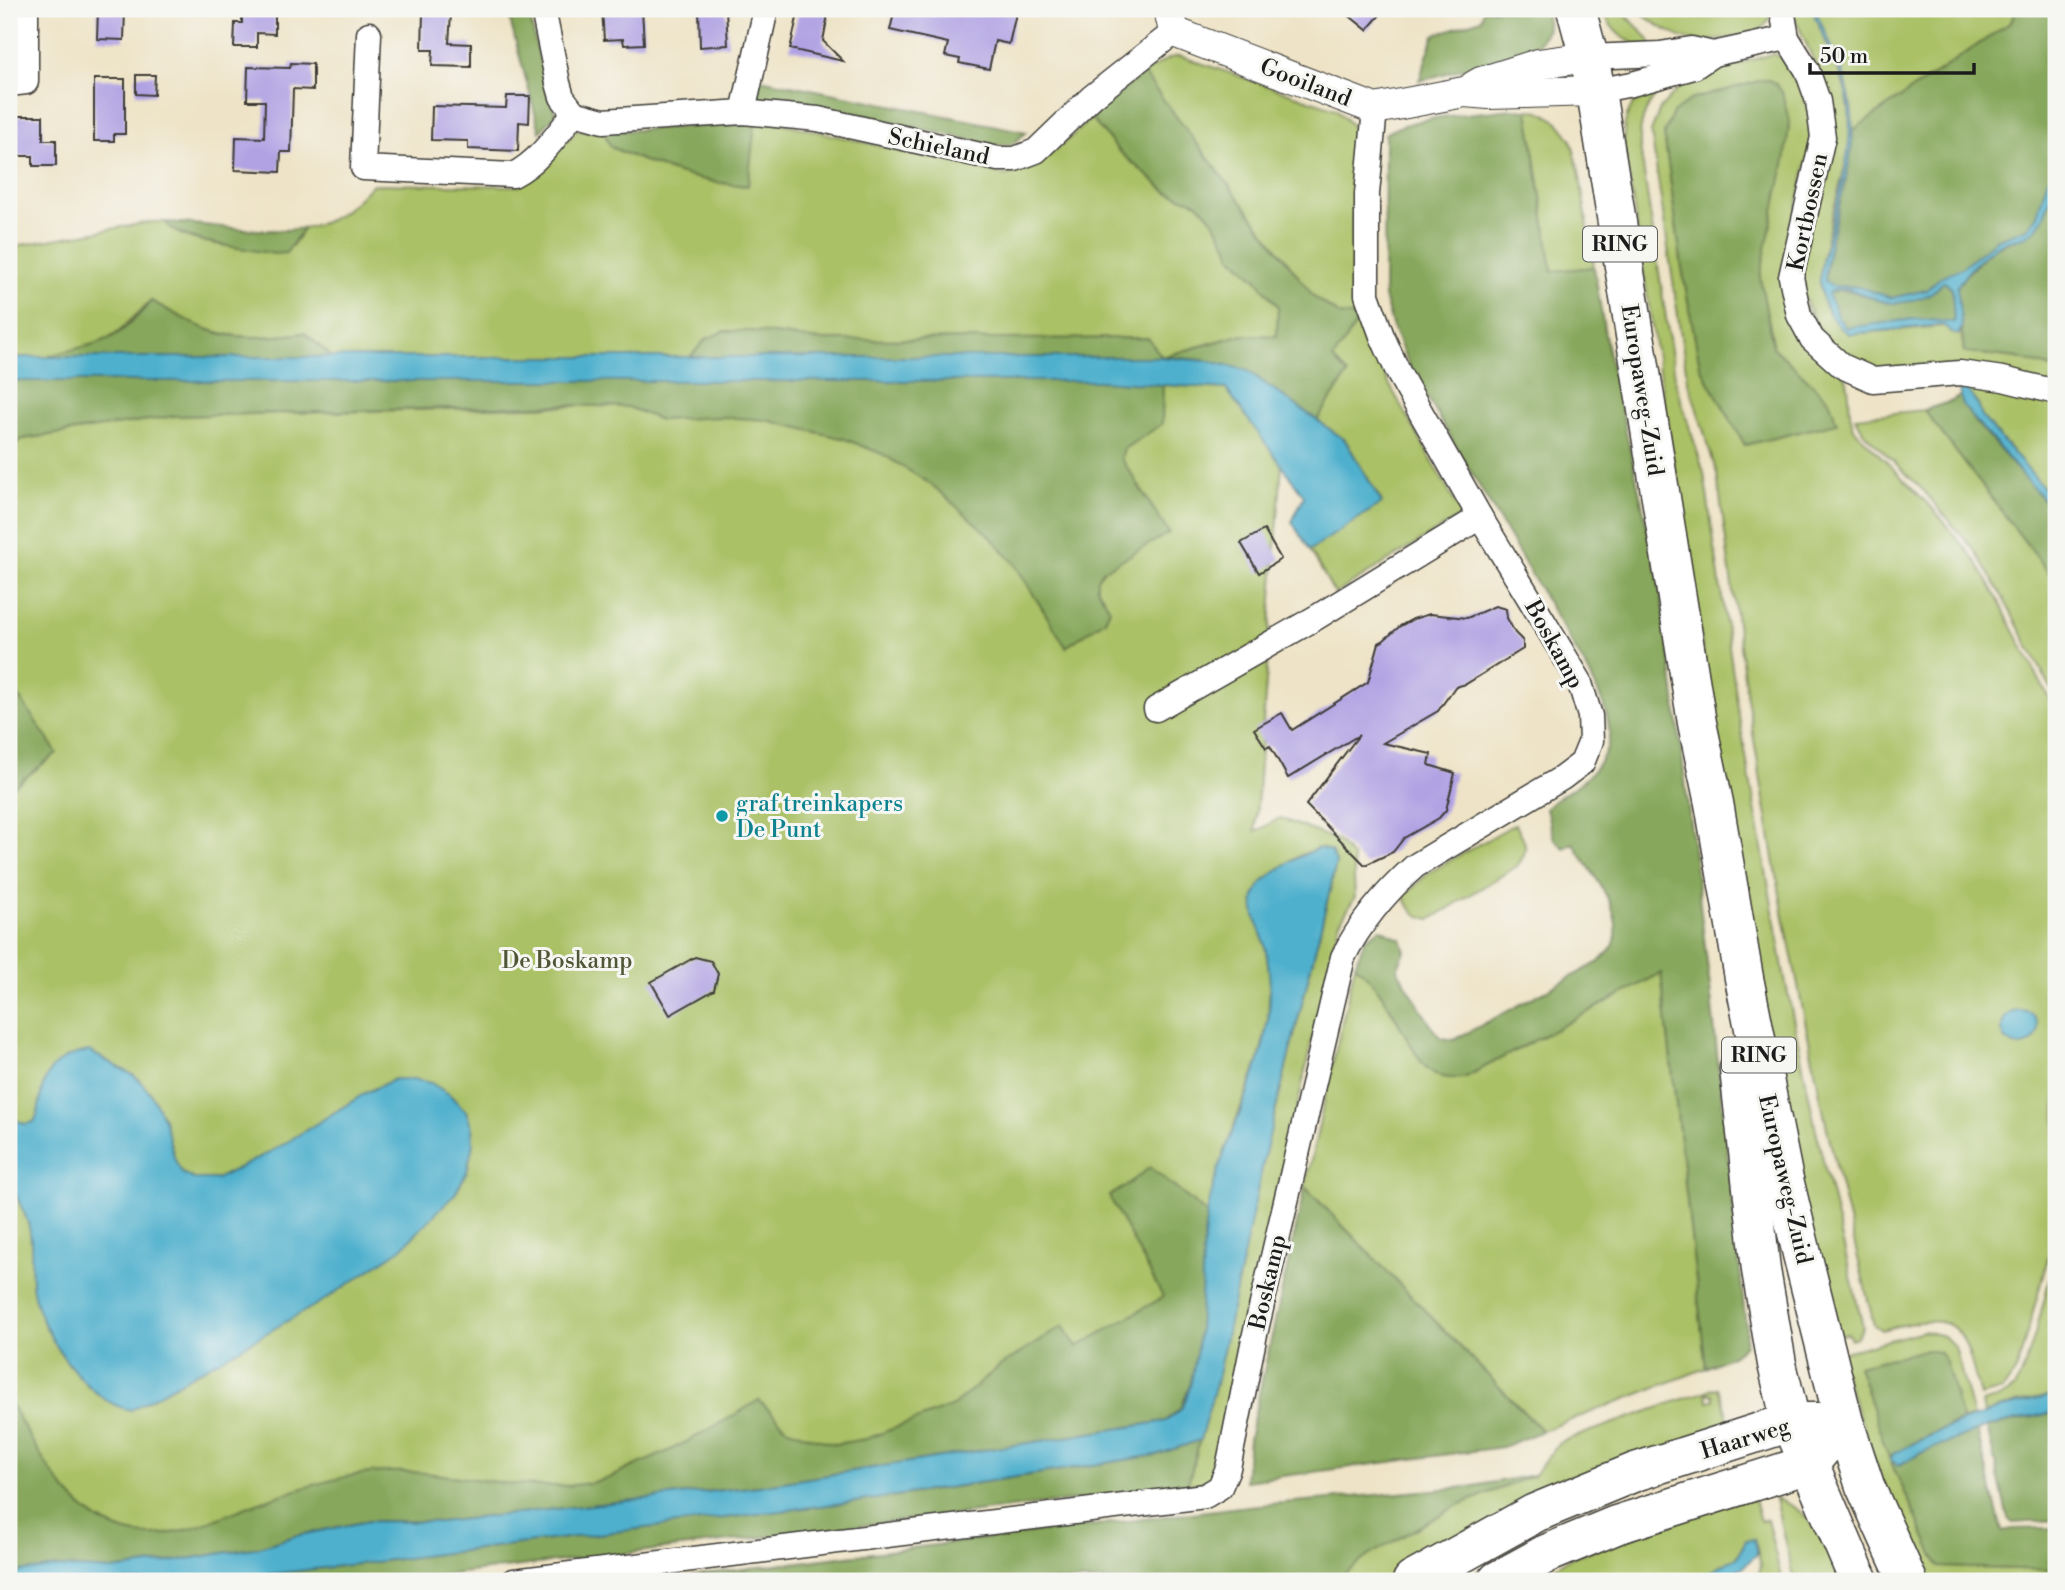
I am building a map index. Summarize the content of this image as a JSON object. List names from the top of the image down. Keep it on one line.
{"streets":{"main road":["RING","Europaweg-Zuid","Haarweg"],"street":["Gooiland","Schieland","Kortbossen","Boskamp"]},"crossings":[["Gooiland","Schieland"],["Gooiland","Europaweg-Zuid"],["Gooiland","Boskamp"],["Europaweg-Zuid","Haarweg"]],"parks":["De Boskamp"],"places":["graf treinkapers De Punt"],"scale_bar":"50 m"}
